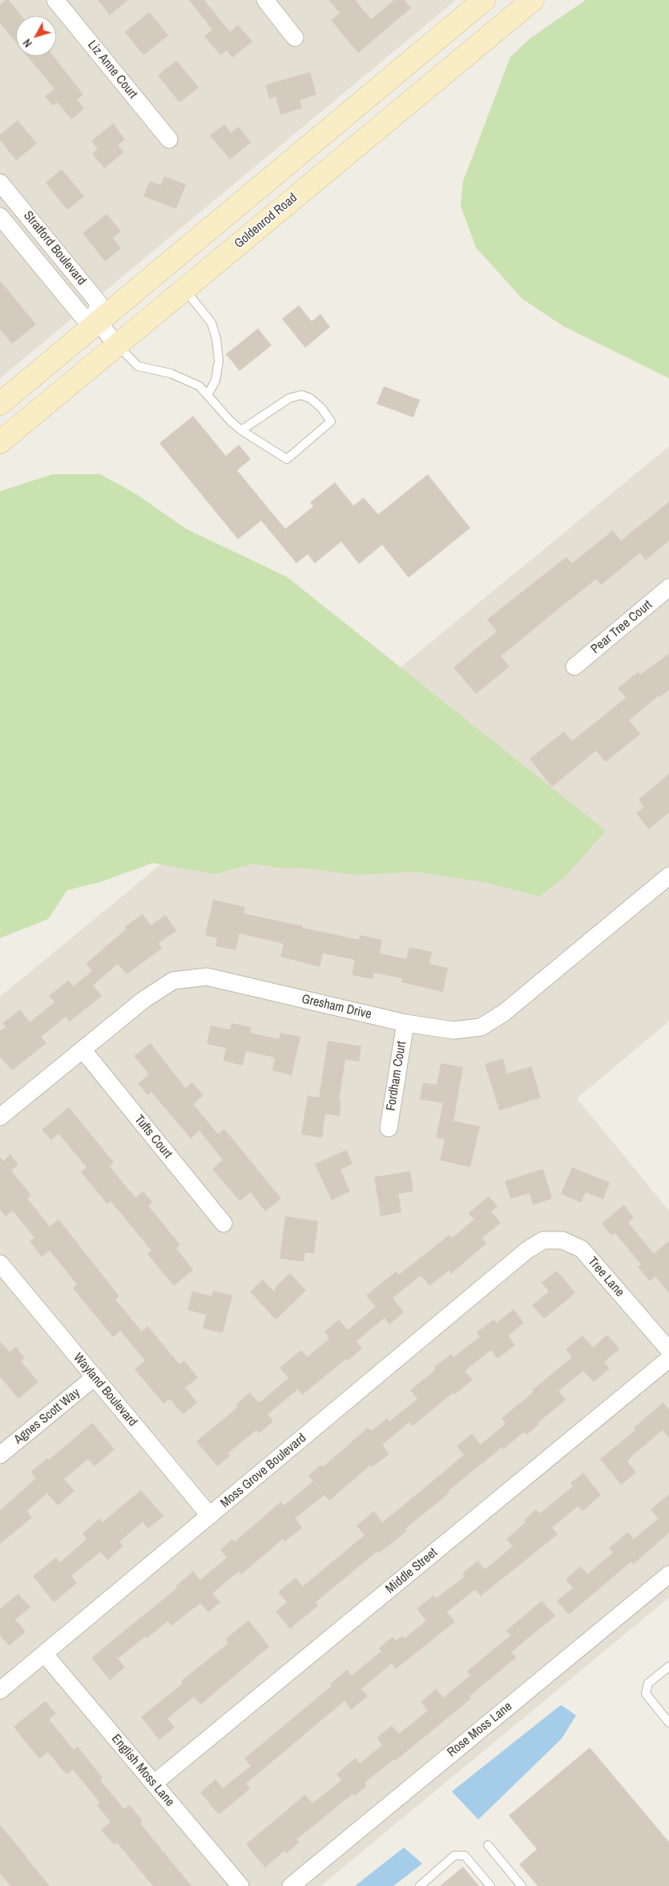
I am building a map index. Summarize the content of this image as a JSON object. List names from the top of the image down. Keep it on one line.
{"streets":{"main road":["Goldenrod Road"],"street":["Liz Anne Court","Stratford Boulevard","Pear Tree Court","Gresham Drive","Fordham Court","Tufts Court","Tree Lane","Wayland Boulevard","Agnes Scott Way","Moss Grove Boulevard","Middle Street","Rose Moss Lane","English Moss Lane"]},"crossings":[["Gresham Drive","Fordham Court"],["Gresham Drive","Tufts Court"],["Tree Lane","Moss Grove Boulevard"],["Wayland Boulevard","Agnes Scott Way"],["Wayland Boulevard","Moss Grove Boulevard"],["Moss Grove Boulevard","English Moss Lane"],["Middle Street","English Moss Lane"]],"north":"bottom left"}
